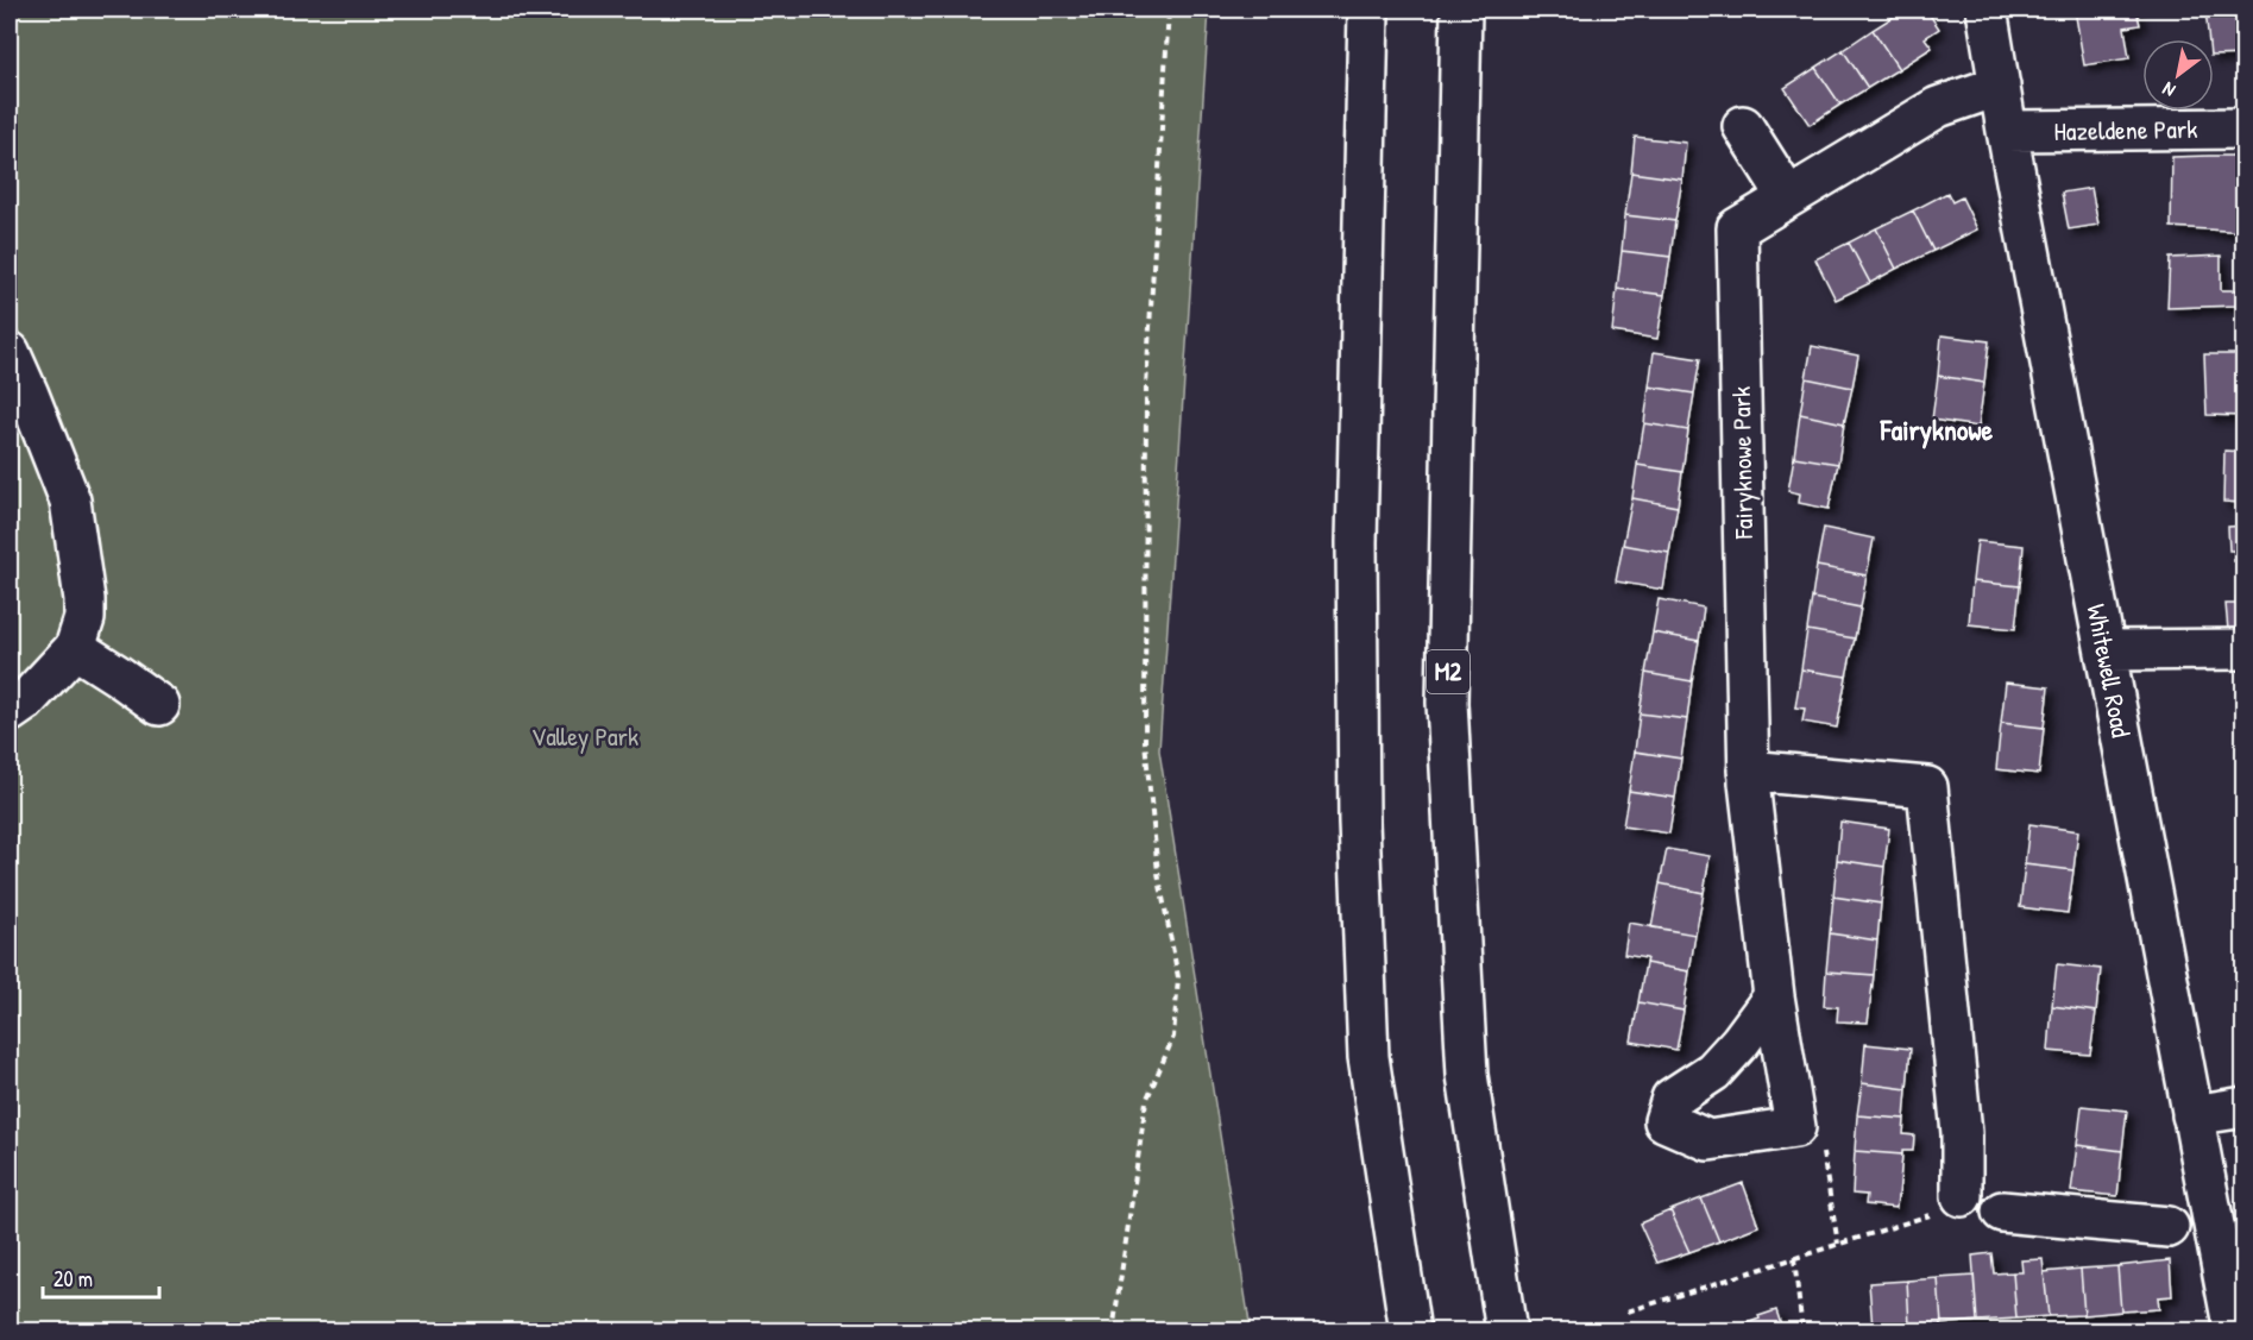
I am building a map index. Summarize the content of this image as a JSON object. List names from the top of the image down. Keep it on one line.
{"streets":{"main road":["Hazeldene Park","Fairyknowe Park","Whitewell Road","M2"]},"crossings":[["Hazeldene Park","Whitewell Road"],["Fairyknowe Park","Whitewell Road"]],"districts":["Fairyknowe"],"parks":["Valley Park"],"scale_bar":"20 m","north":"bottom left"}
